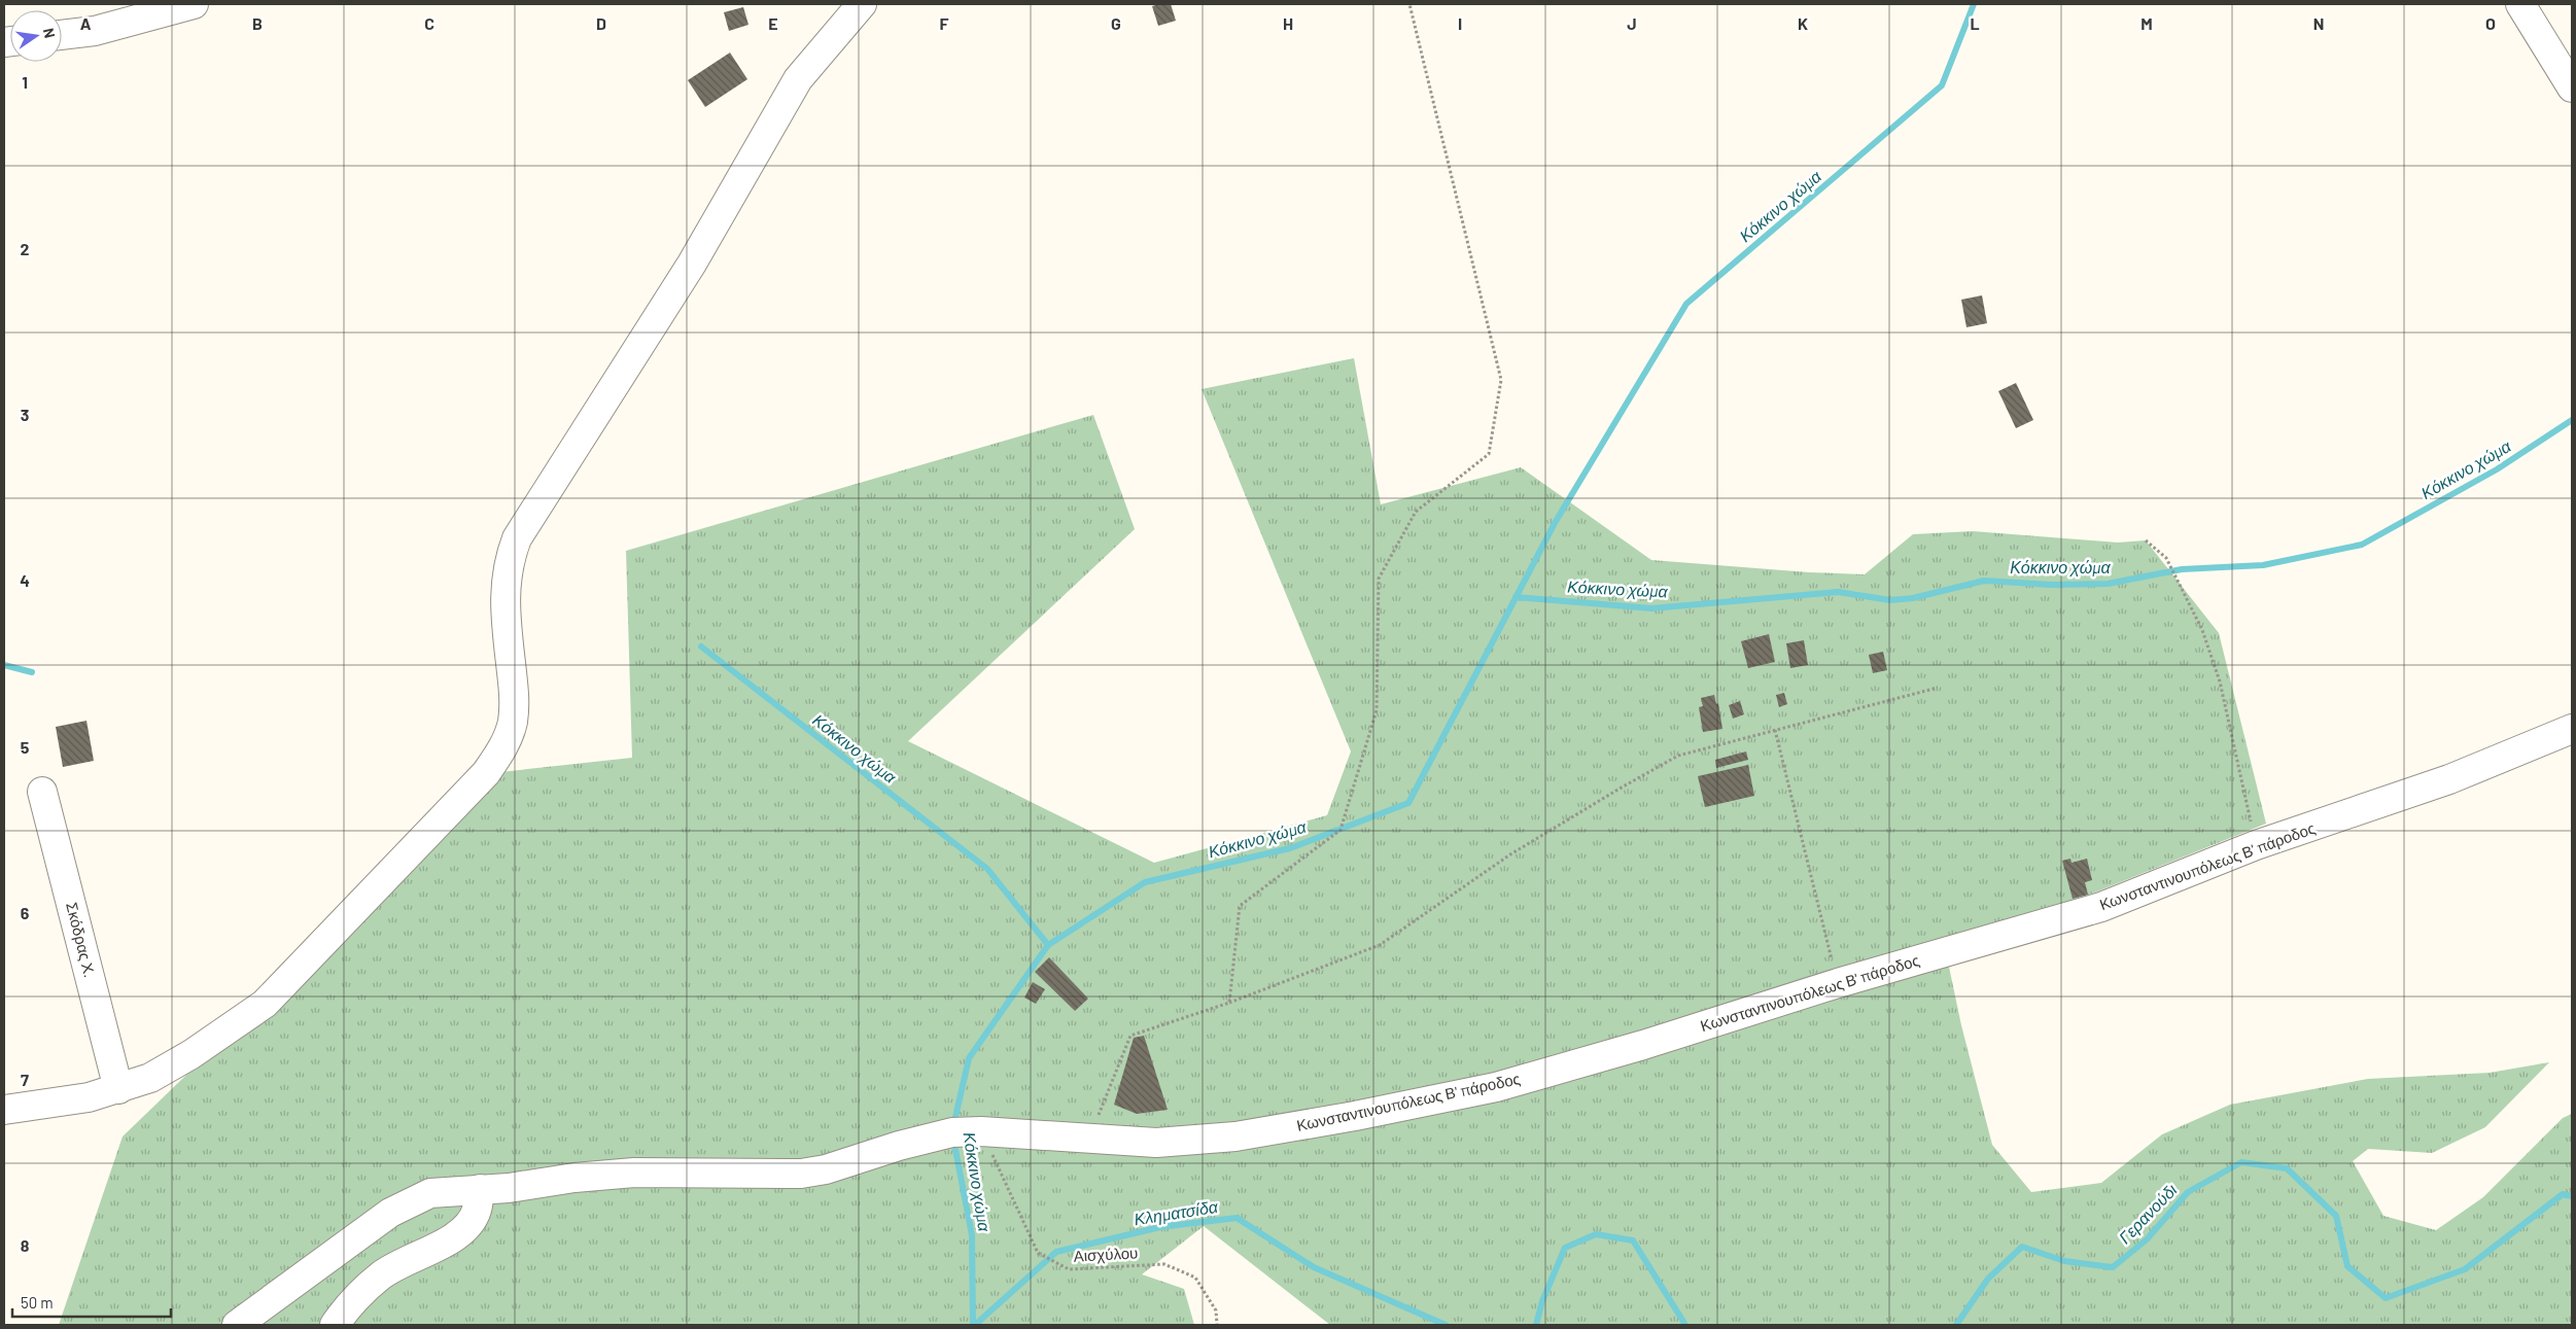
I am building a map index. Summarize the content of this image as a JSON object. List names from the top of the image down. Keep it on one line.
{"streets":{"street":["Κωνσταντινουπόλεως Β' πάροδος","Σκόδρας Χ."],"path":["Αισχύλου"]},"crossings":[["Κωνσταντινουπόλεως Β' πάροδος","Αισχύλου"]],"water":["Κόκκινο χώμα","Κληματσίδα","Γερανούδι"],"scale_bar":"50 m","north":"right","grid":{"columns":["A","B","C","D","E","F","G","H","I","J","K","L","M","N","O"],"rows":["1","2","3","4","5","6","7","8"]}}
